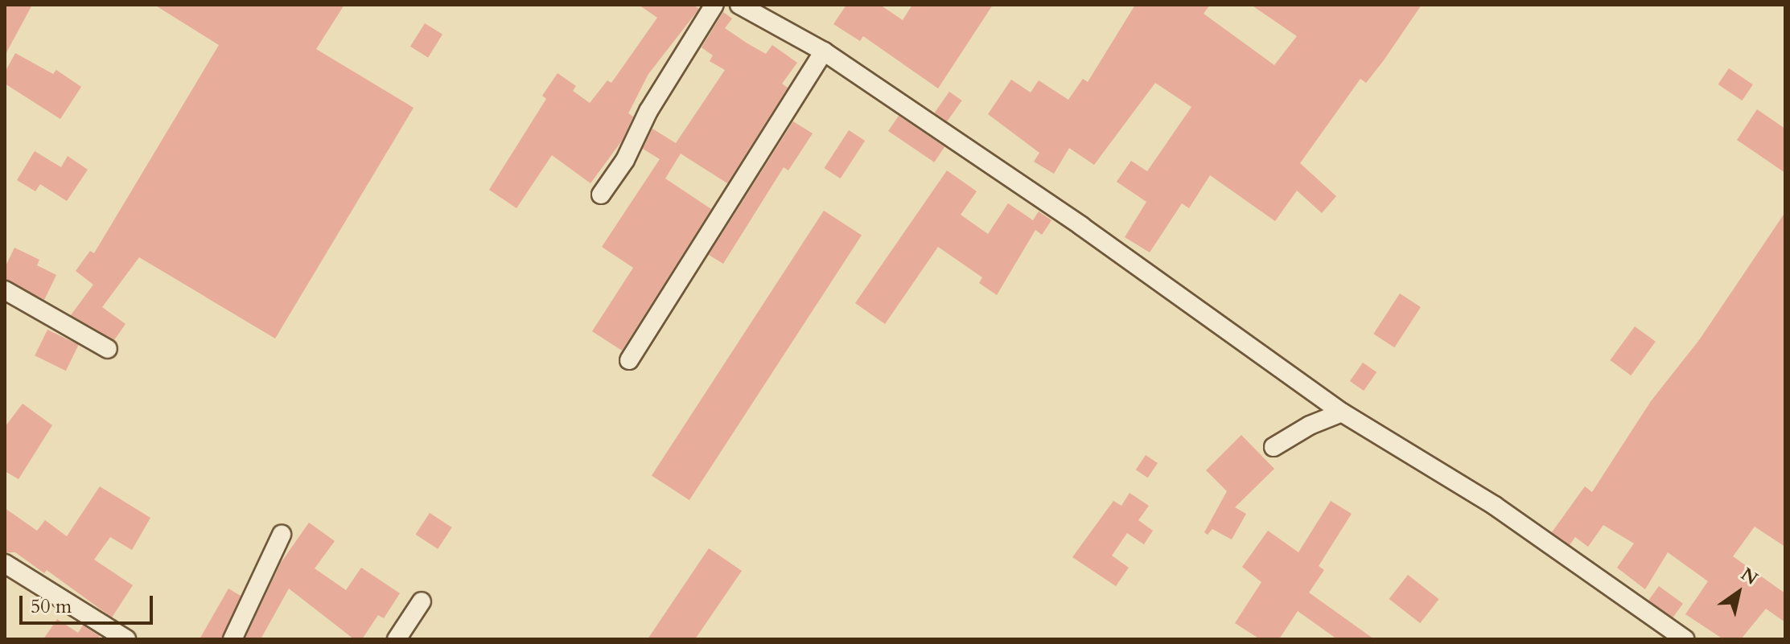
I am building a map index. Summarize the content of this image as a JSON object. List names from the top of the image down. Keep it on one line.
{"scale_bar":"50 m","north":"top right"}
